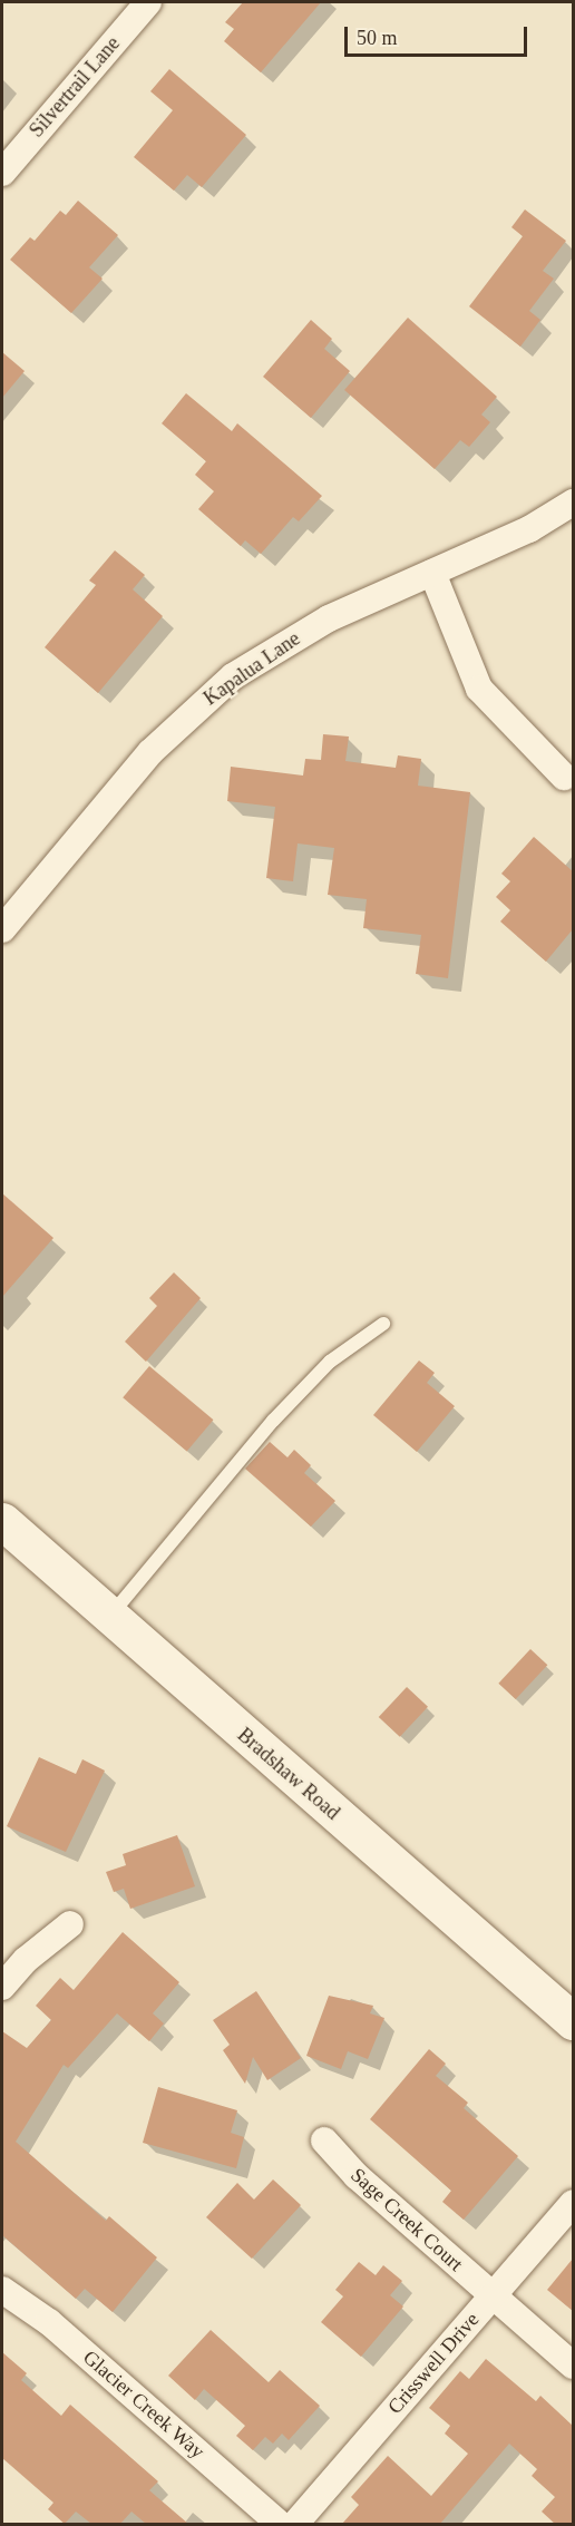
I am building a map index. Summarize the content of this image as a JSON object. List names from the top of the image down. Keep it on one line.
{"streets":{"main road":["Bradshaw Road"],"street":["Silvertrail Lane","Kapalua Lane","Sage Creek Court","Crisswell Drive","Glacier Creek Way"]},"crossings":[["Sage Creek Court","Crisswell Drive"]],"scale_bar":"50 m"}
